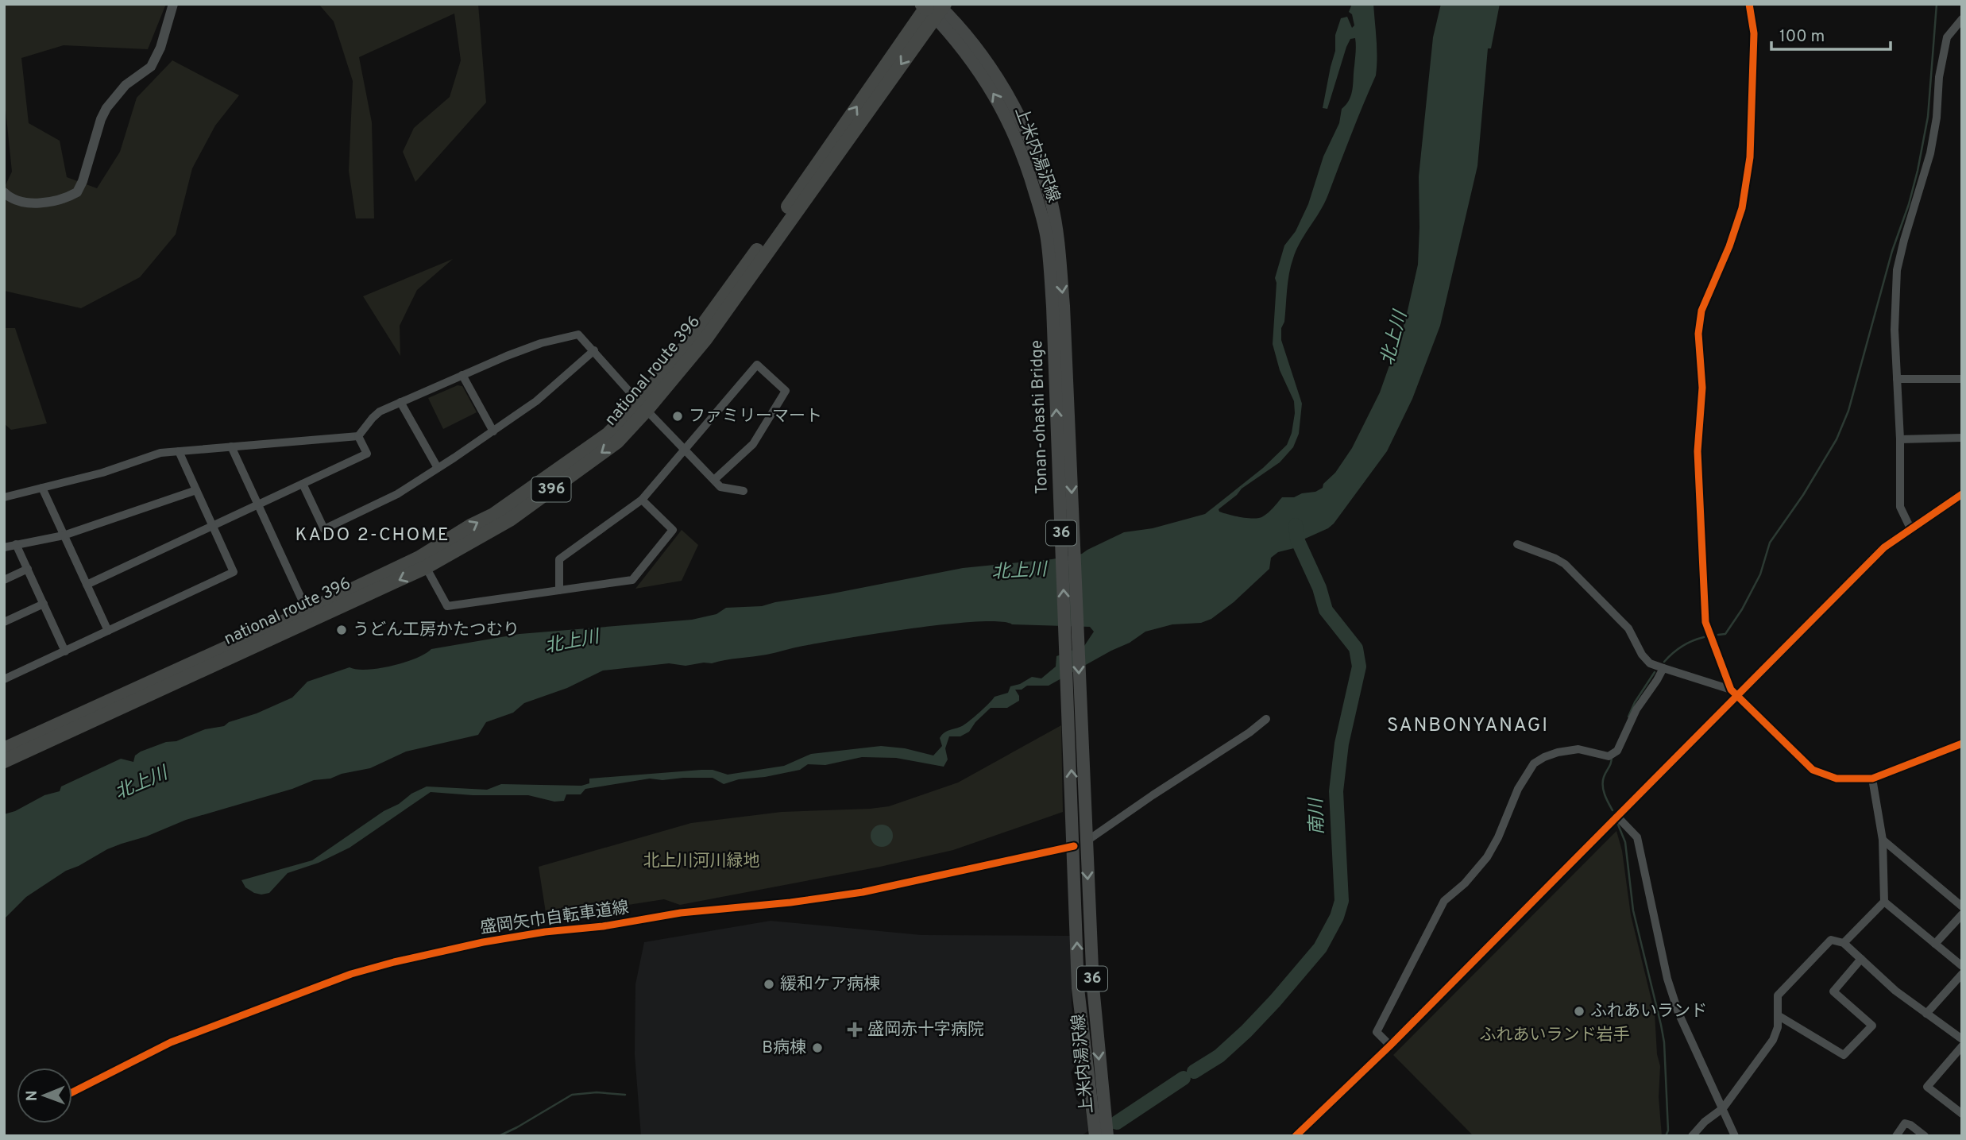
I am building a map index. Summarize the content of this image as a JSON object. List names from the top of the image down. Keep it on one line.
{"streets":{"highway":["national route 396","396"],"main road":["上米内湯沢線","Tonan-ohashi Bridge","36"],"cycle path":["盛岡矢巾自転車道線"]},"crossings":[["上米内湯沢線","national route 396"],["上米内湯沢線","Tonan-ohashi Bridge"]],"districts":["KADO 2-CHOME","SANBONYANAGI"],"water":["北上川","南川"],"parks":["北上川河川緑地","ふれあいランド岩手"],"places":{"other":["ファミリーマート","うどん工房かたつむり","緩和ケア病棟","ふれあいランド","B病棟"],"health":["盛岡赤十字病院"]},"scale_bar":"100 m","north":"left"}
